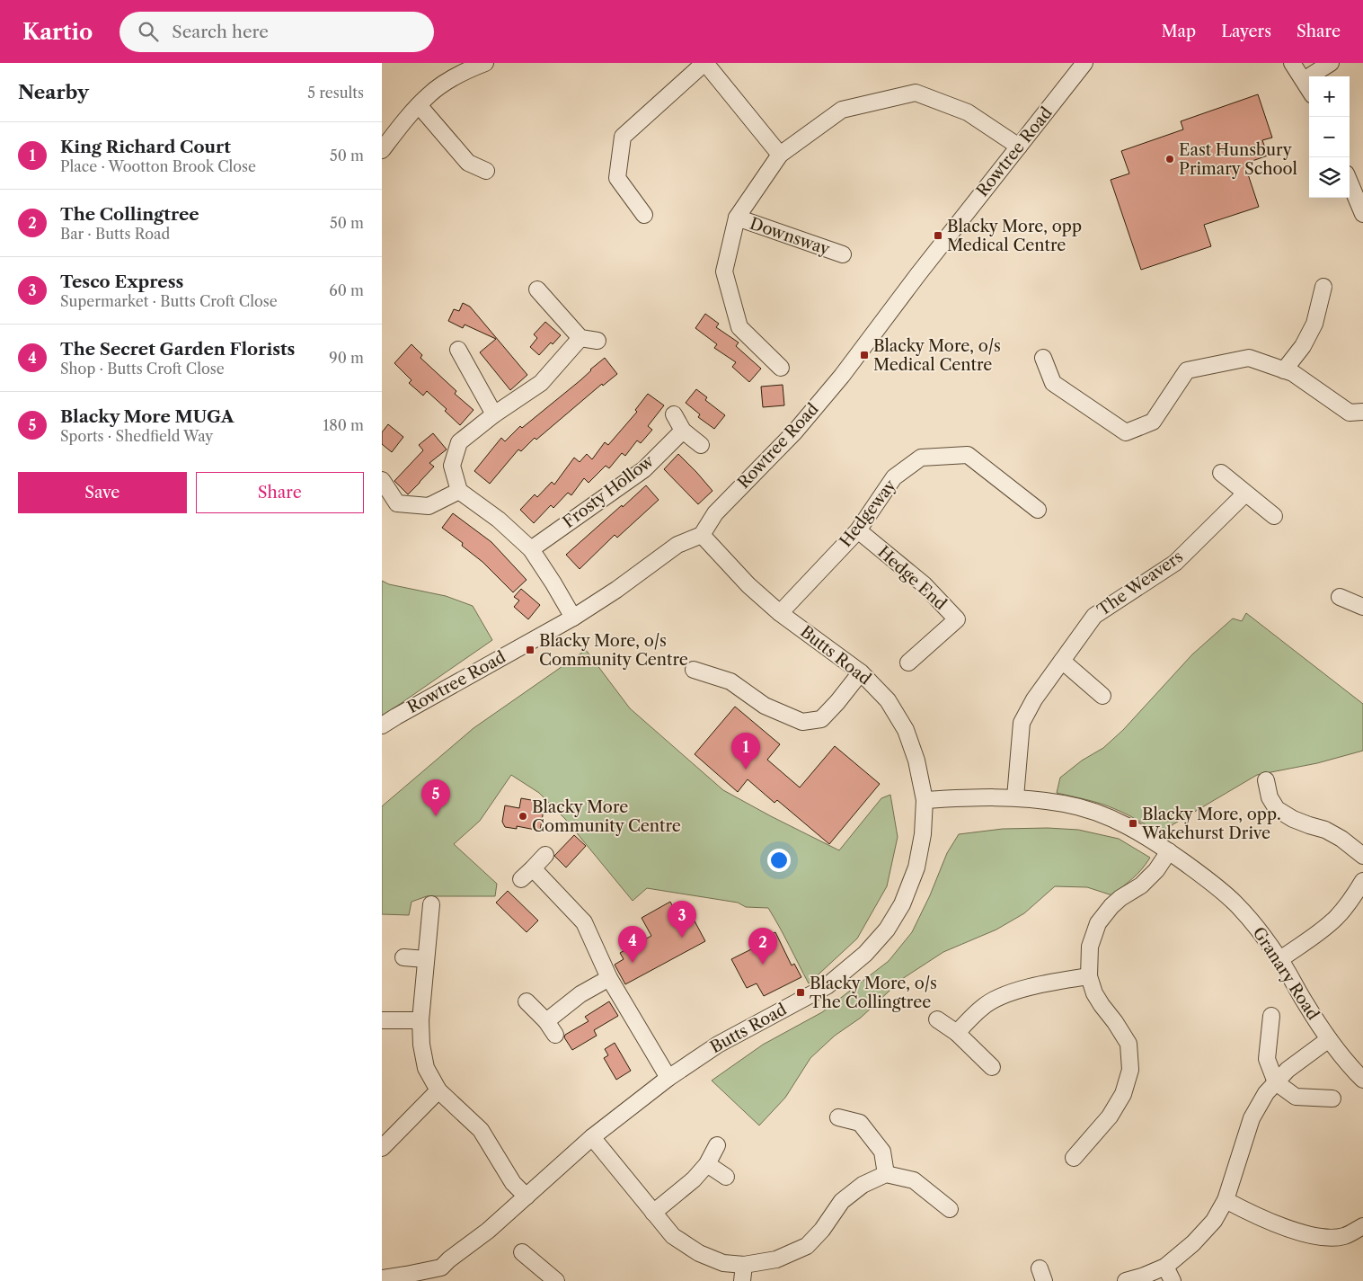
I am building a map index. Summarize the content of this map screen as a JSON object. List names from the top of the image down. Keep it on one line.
{"streets":{"street":["Rowtree Road","Downsway","Frosty Hollow","Hedgeway","Hedge End","The Weavers","Butts Road","Granary Road"]},"crossings":[["Rowtree Road","Downsway"],["Rowtree Road","Butts Road"],["Hedgeway","Hedge End"],["Hedgeway","Butts Road"],["The Weavers","Granary Road"],["Butts Road","Granary Road"]],"places":{"other":["East Hunsbury Primary School","Blacky More Community Centre"],"transit":["Blacky More, opp Medical Centre","Blacky More, o/s Medical Centre","Blacky More, o/s Community Centre","Blacky More, opp. Wakehurst Drive","Blacky More, o/s The Collingtree"]},"page":{"header":"Kartio","search":"Search here","nav":["Map","Layers","Share"],"heading":["Nearby","5 results"],"map_buttons":["+","−"],"list":[{"mark":"1","name":"King Richard Court","note":"Place · Wootton Brook Close","value":"50 m"},{"mark":"2","name":"The Collingtree","note":"Bar · Butts Road","value":"50 m"},{"mark":"3","name":"Tesco Express","note":"Supermarket · Butts Croft Close","value":"60 m"},{"mark":"4","name":"The Secret Garden Florists","note":"Shop · Butts Croft Close","value":"90 m"},{"mark":"5","name":"Blacky More MUGA","note":"Sports · Shedfield Way","value":"180 m"}],"buttons":["Save","Share"],"pins":["1","5","3","4","2"]}}
